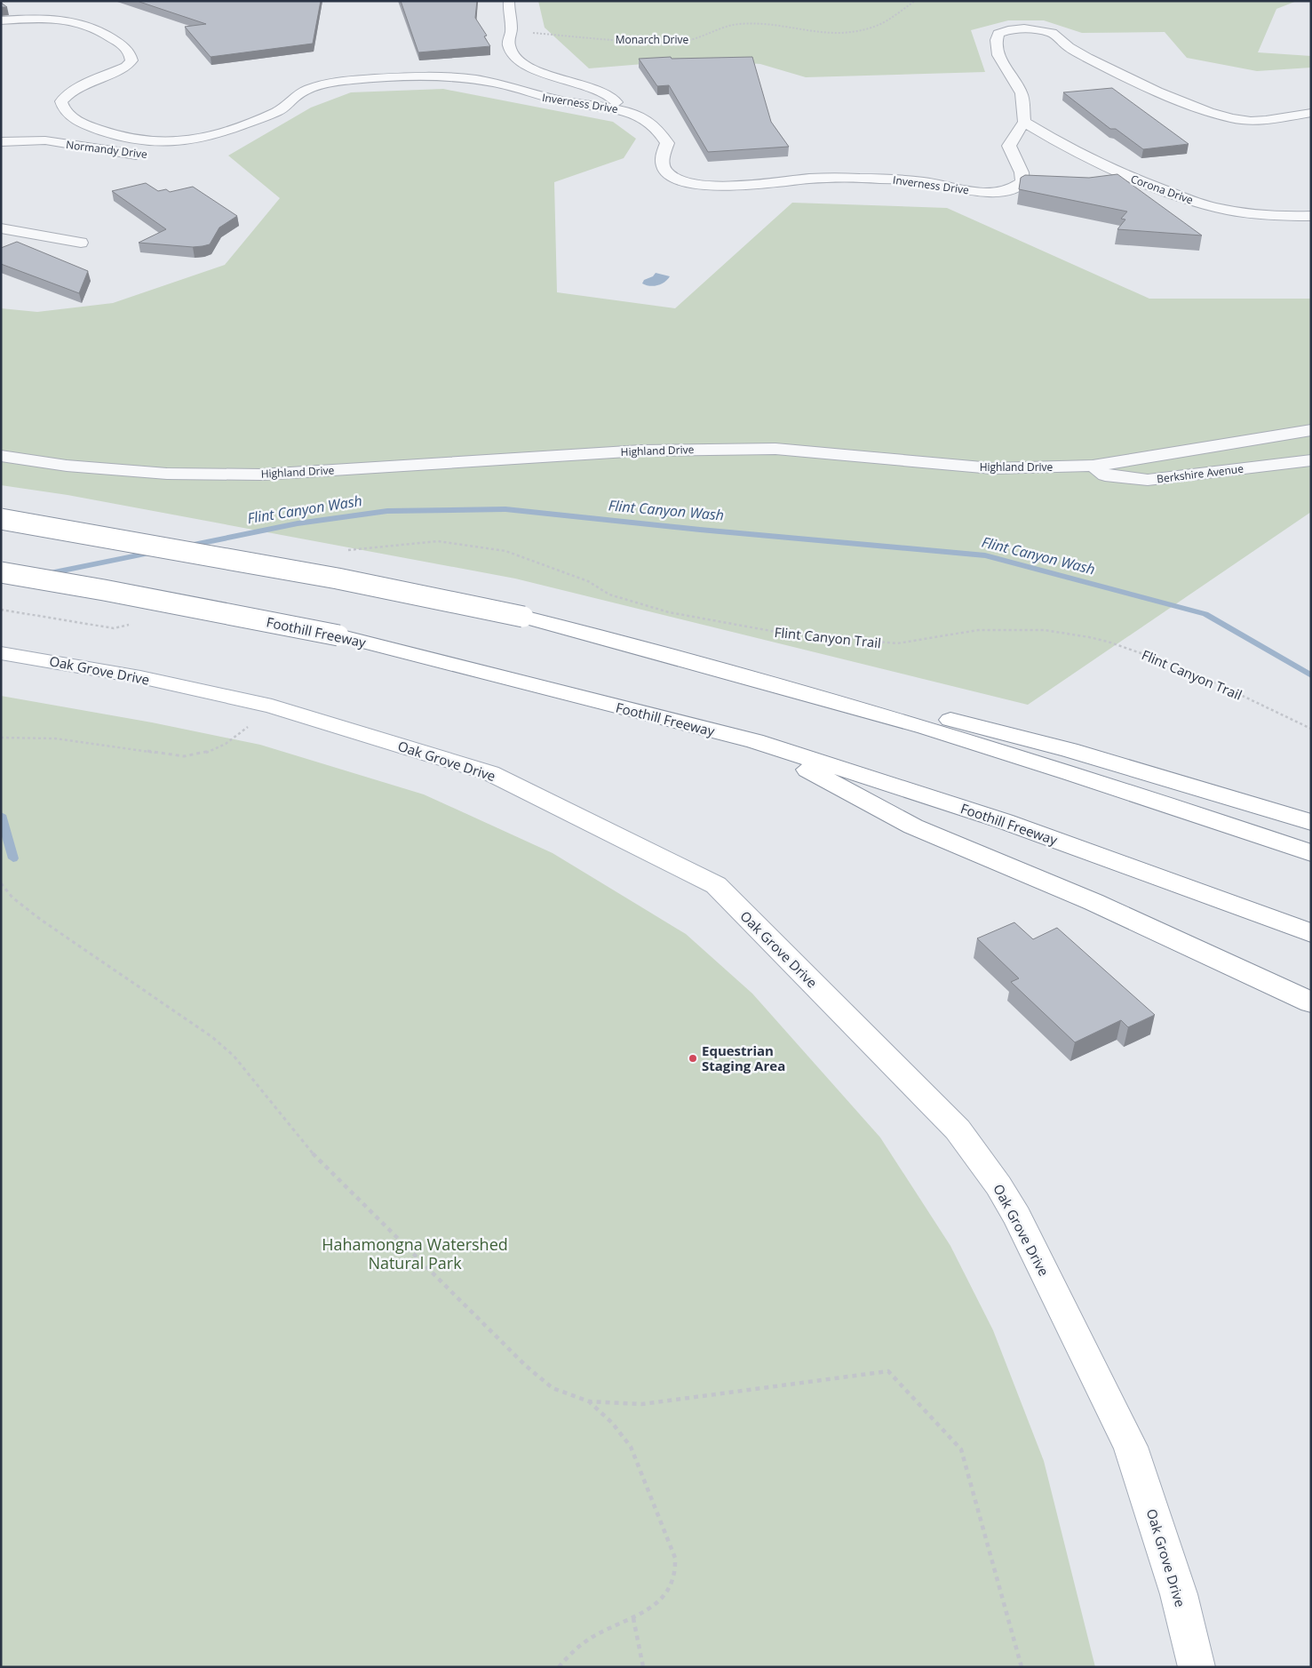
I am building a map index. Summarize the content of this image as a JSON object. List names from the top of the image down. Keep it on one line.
{"streets":{"main road":["Foothill Freeway","Oak Grove Drive"],"street":["Inverness Drive","Normandy Drive","Corona Drive","Highland Drive","Berkshire Avenue"],"path":["Monarch Drive","Flint Canyon Trail"]},"crossings":[["Inverness Drive","Normandy Drive"],["Inverness Drive","Corona Drive"],["Highland Drive","Berkshire Avenue"]],"water":["Flint Canyon Wash"],"parks":["Hahamongna Watershed Natural Park"],"places":["Equestrian Staging Area"]}
